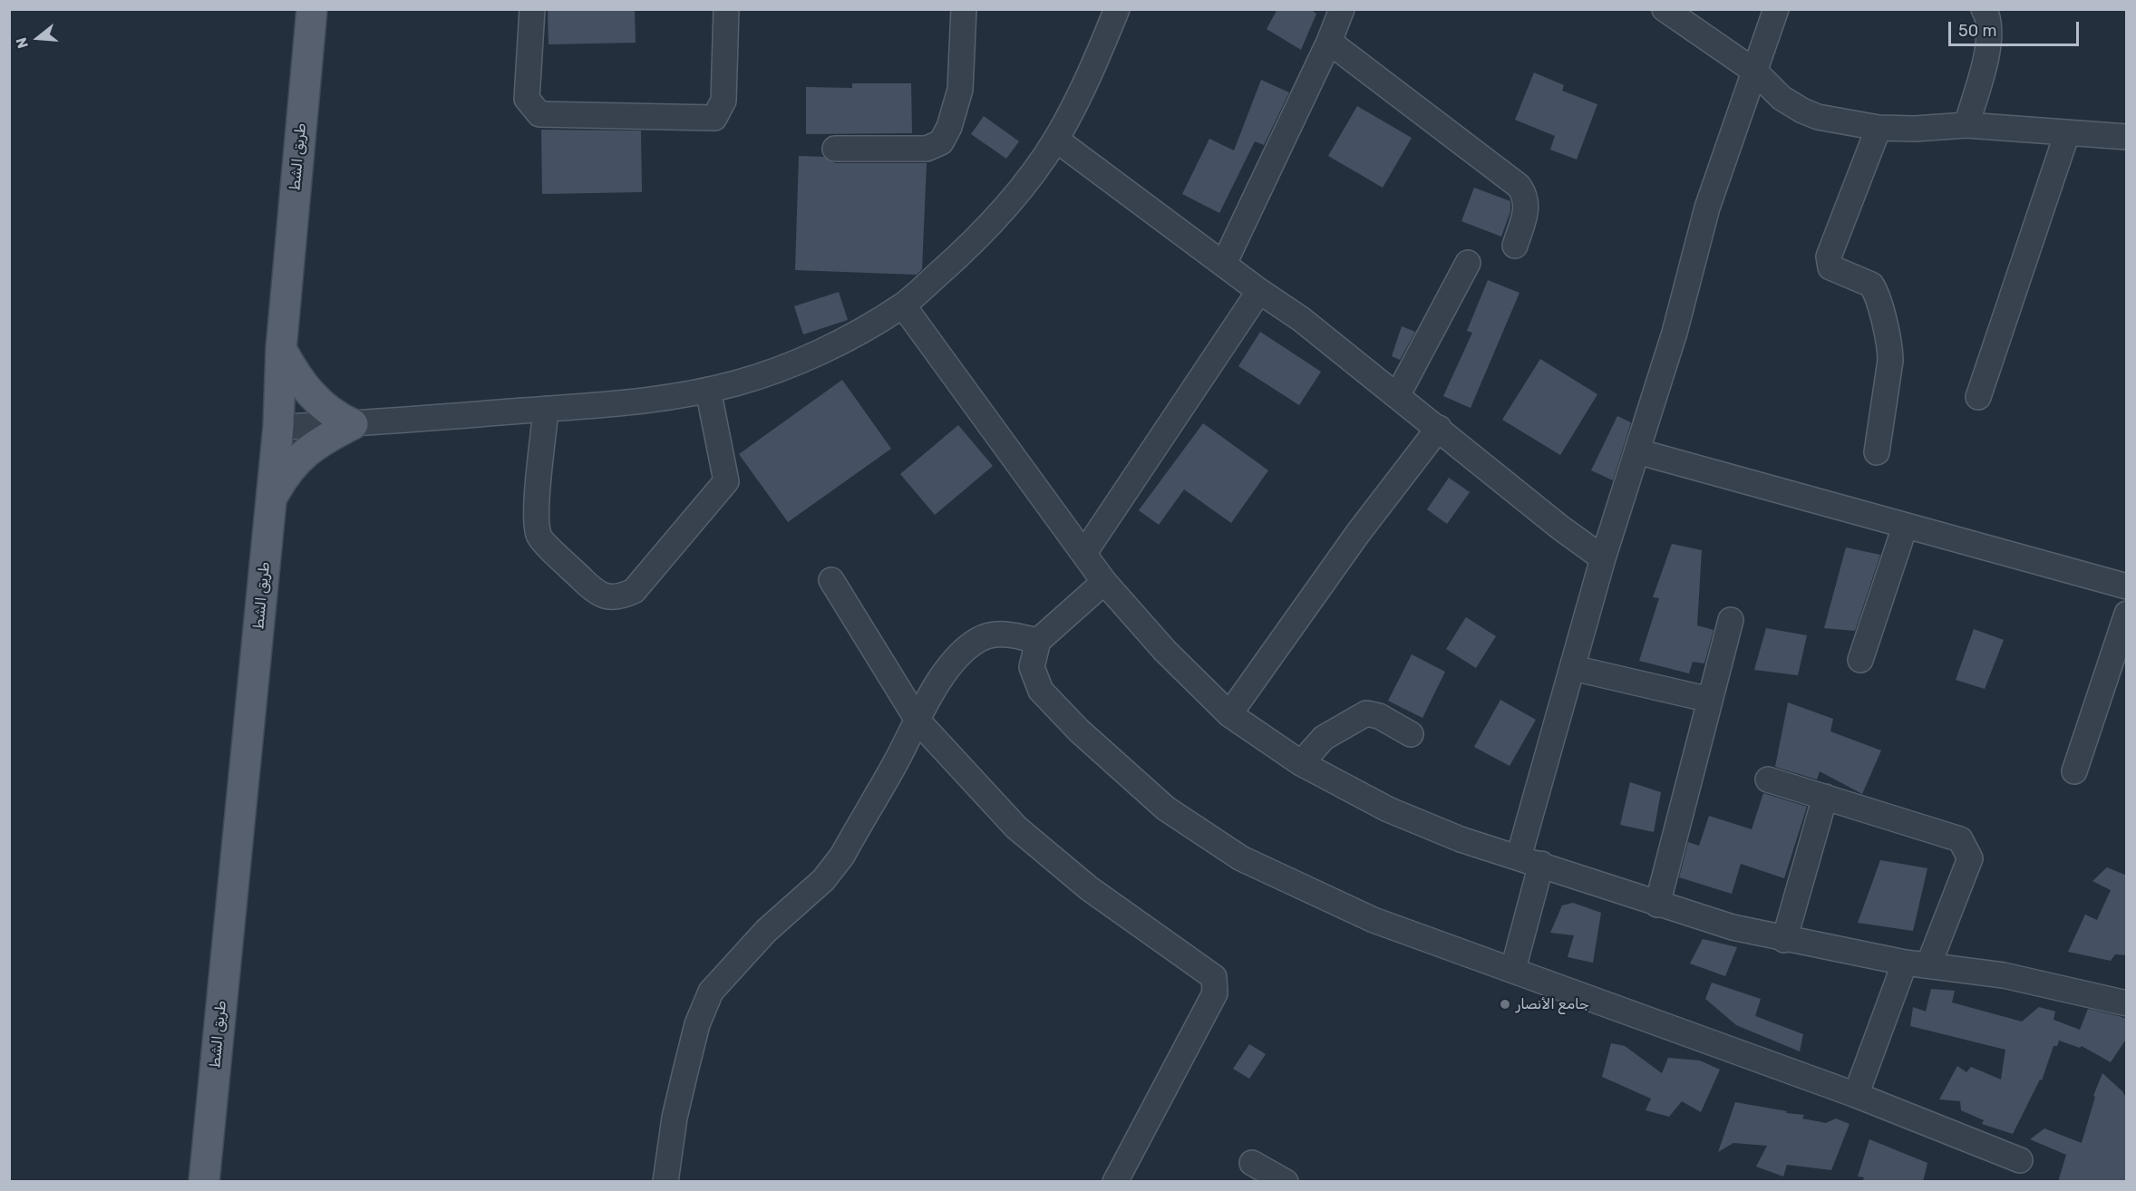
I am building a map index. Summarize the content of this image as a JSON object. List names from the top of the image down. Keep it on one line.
{"streets":{"main road":["طريق الشط"]},"places":["جامع الأنصار"],"scale_bar":"50 m","north":"left"}
